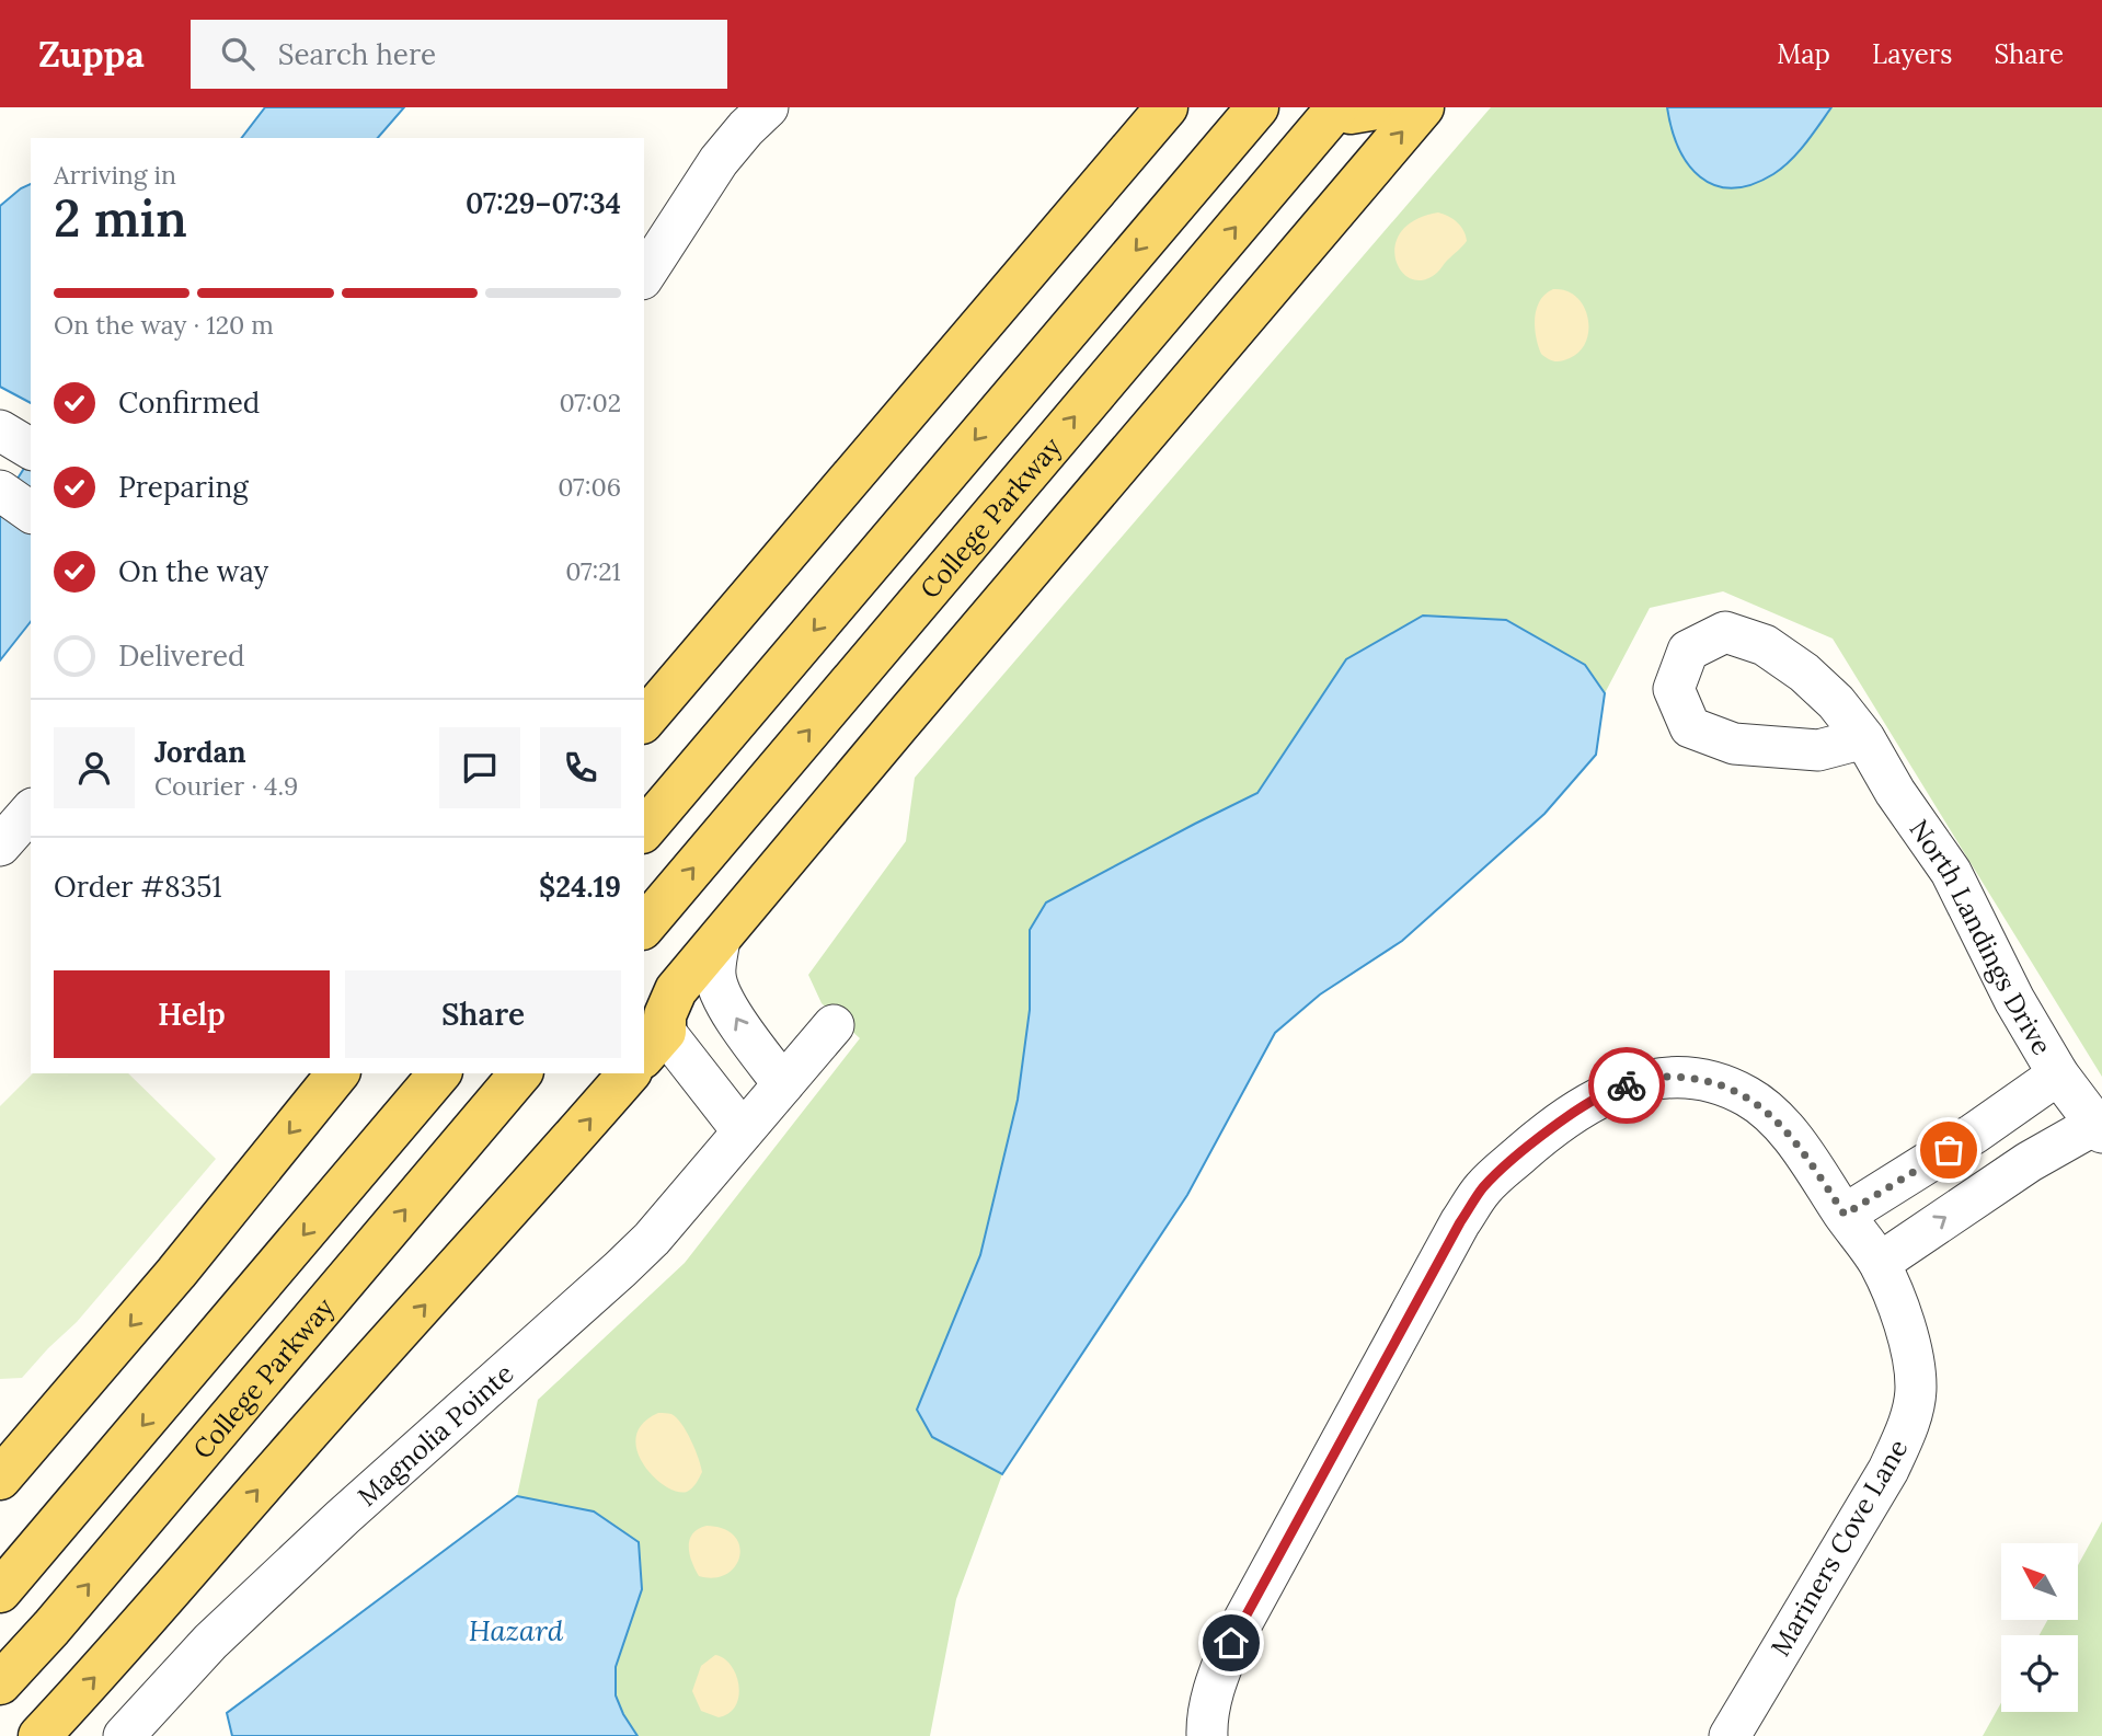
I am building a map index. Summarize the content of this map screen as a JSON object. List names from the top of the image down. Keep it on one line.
{"streets":{"main road":["College Parkway"],"street":["North Landings Drive","Magnolia Pointe","Mariners Cove Lane"]},"water":["Hazard"],"north":"top left","page":{"header":"Zuppa","search":"Search here","nav":["Map","Layers","Share"],"heading":["2 min","Arriving in","07:29–07:34"],"panel":["Jordan","Courier · 4.9","Order #8351","$24.19"],"bar":"On the way · 120 m","list":[["Confirmed","07:02"],["Preparing","07:06"],["On the way","07:21"],"Delivered"],"buttons":["Help","Share"]}}
